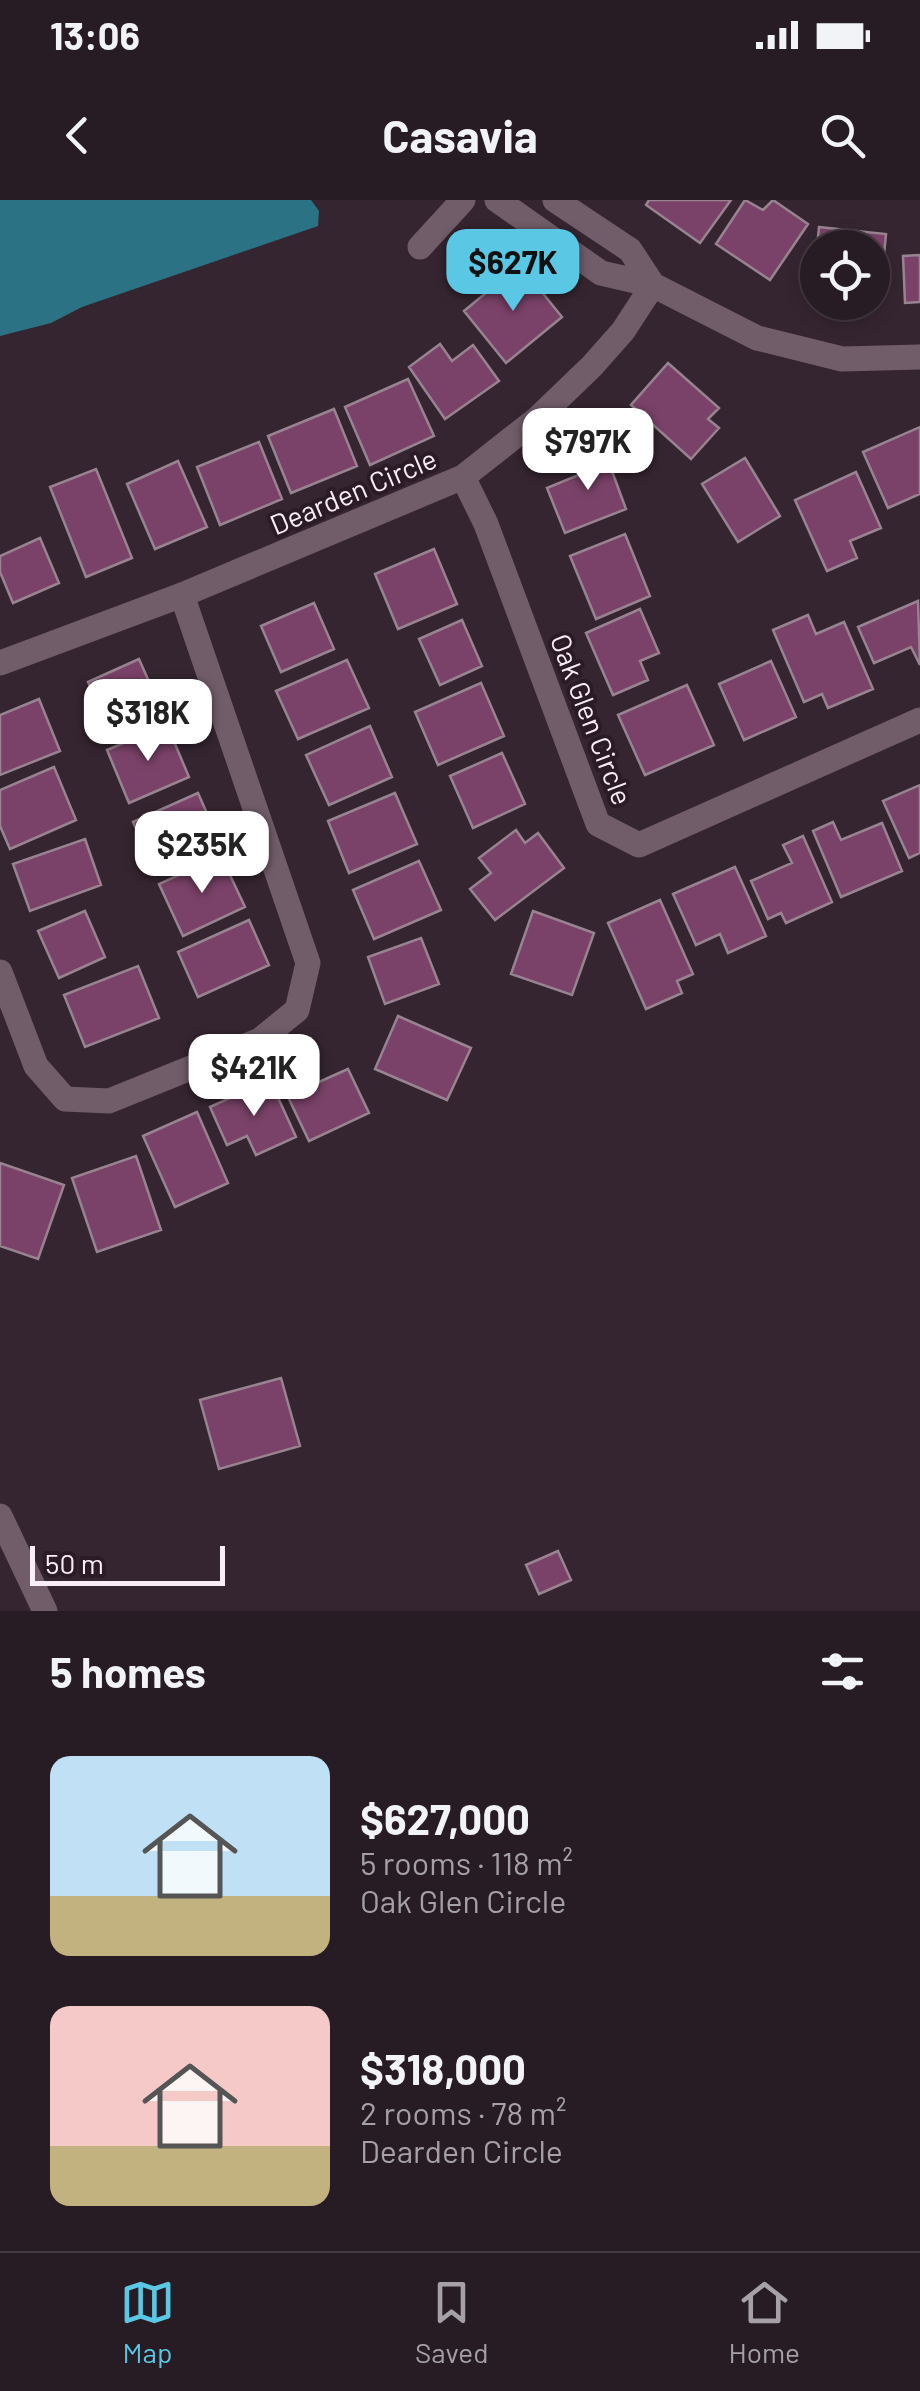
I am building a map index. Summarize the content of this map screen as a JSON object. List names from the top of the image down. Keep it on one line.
{"streets":{"street":["Dearden Circle","Oak Glen Circle"]},"crossings":[["Dearden Circle","Oak Glen Circle"]],"scale_bar":"50 m","page":{"status":"13:06","header":"Casavia","price":["$627K","$797K","$318K","$235K","$421K"],"scale":"50 m","heading":"5 homes","list":[{"name":"$627,000","note":"5 rooms · 118 m² · Oak Glen Circle"},{"name":"$318,000","note":"2 rooms · 78 m² · Dearden Circle"}],"tabs":["Map","Saved","Home"]}}
